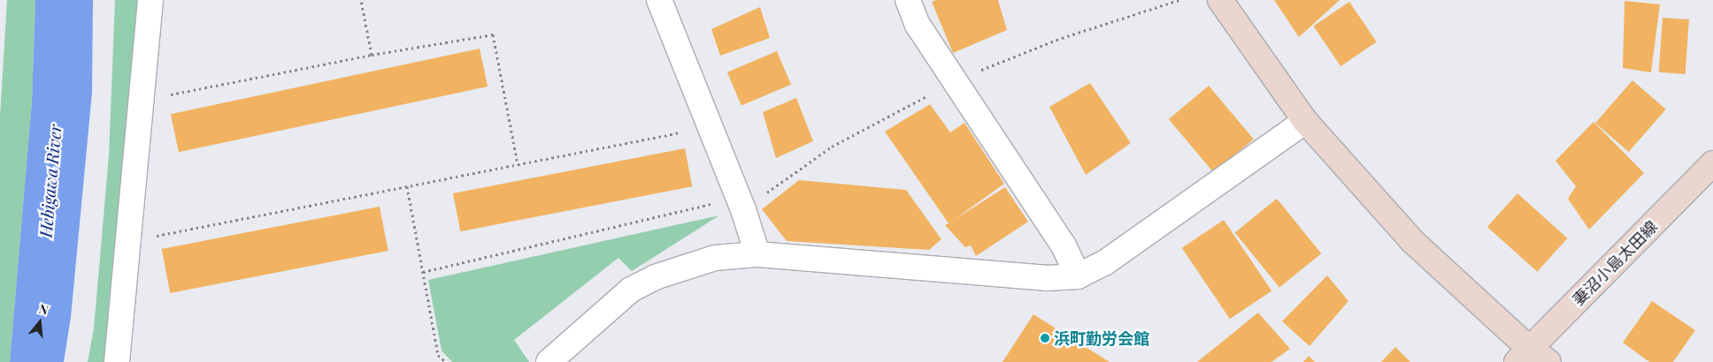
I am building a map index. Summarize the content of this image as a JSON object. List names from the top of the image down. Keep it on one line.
{"streets":{"street":["妻沼小島太田線"]},"water":["Hebigawa River"],"places":["浜町勤労会館"],"north":"top"}
